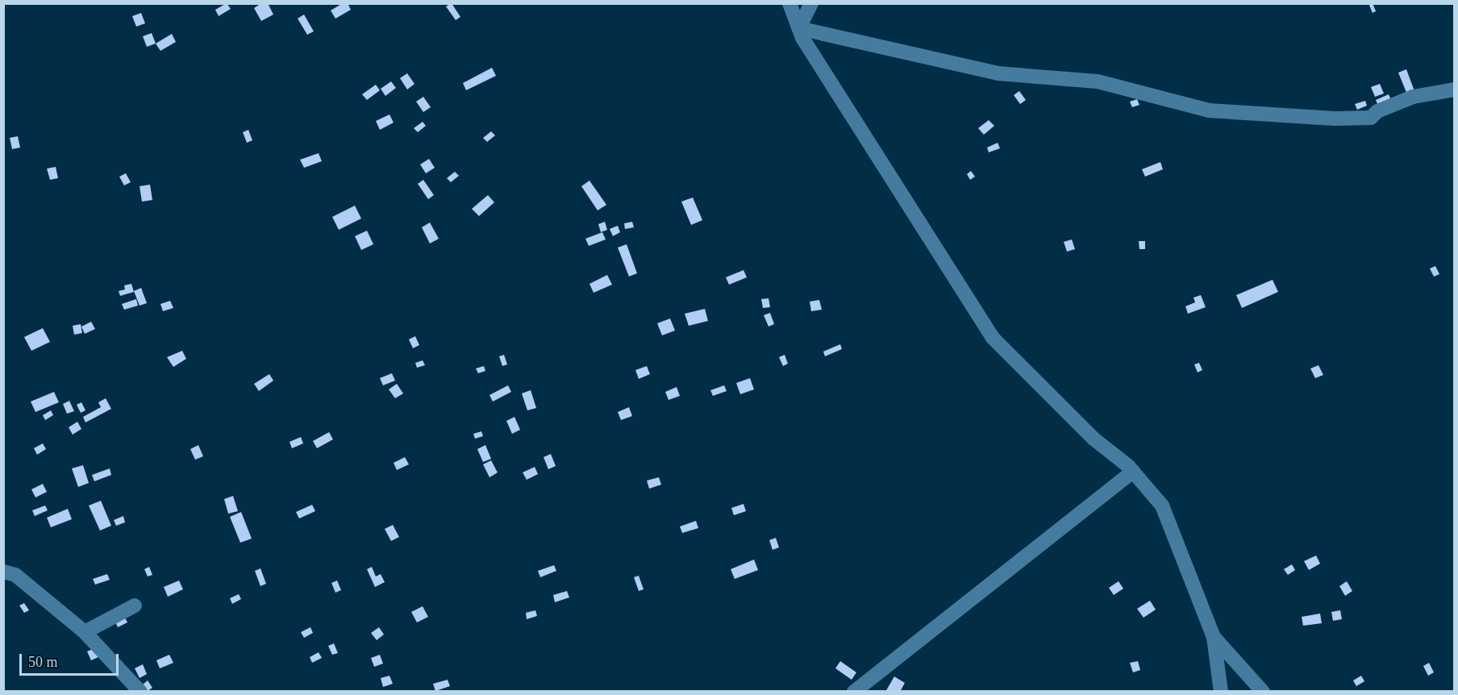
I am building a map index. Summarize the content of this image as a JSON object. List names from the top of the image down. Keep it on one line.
{"scale_bar":"50 m"}
